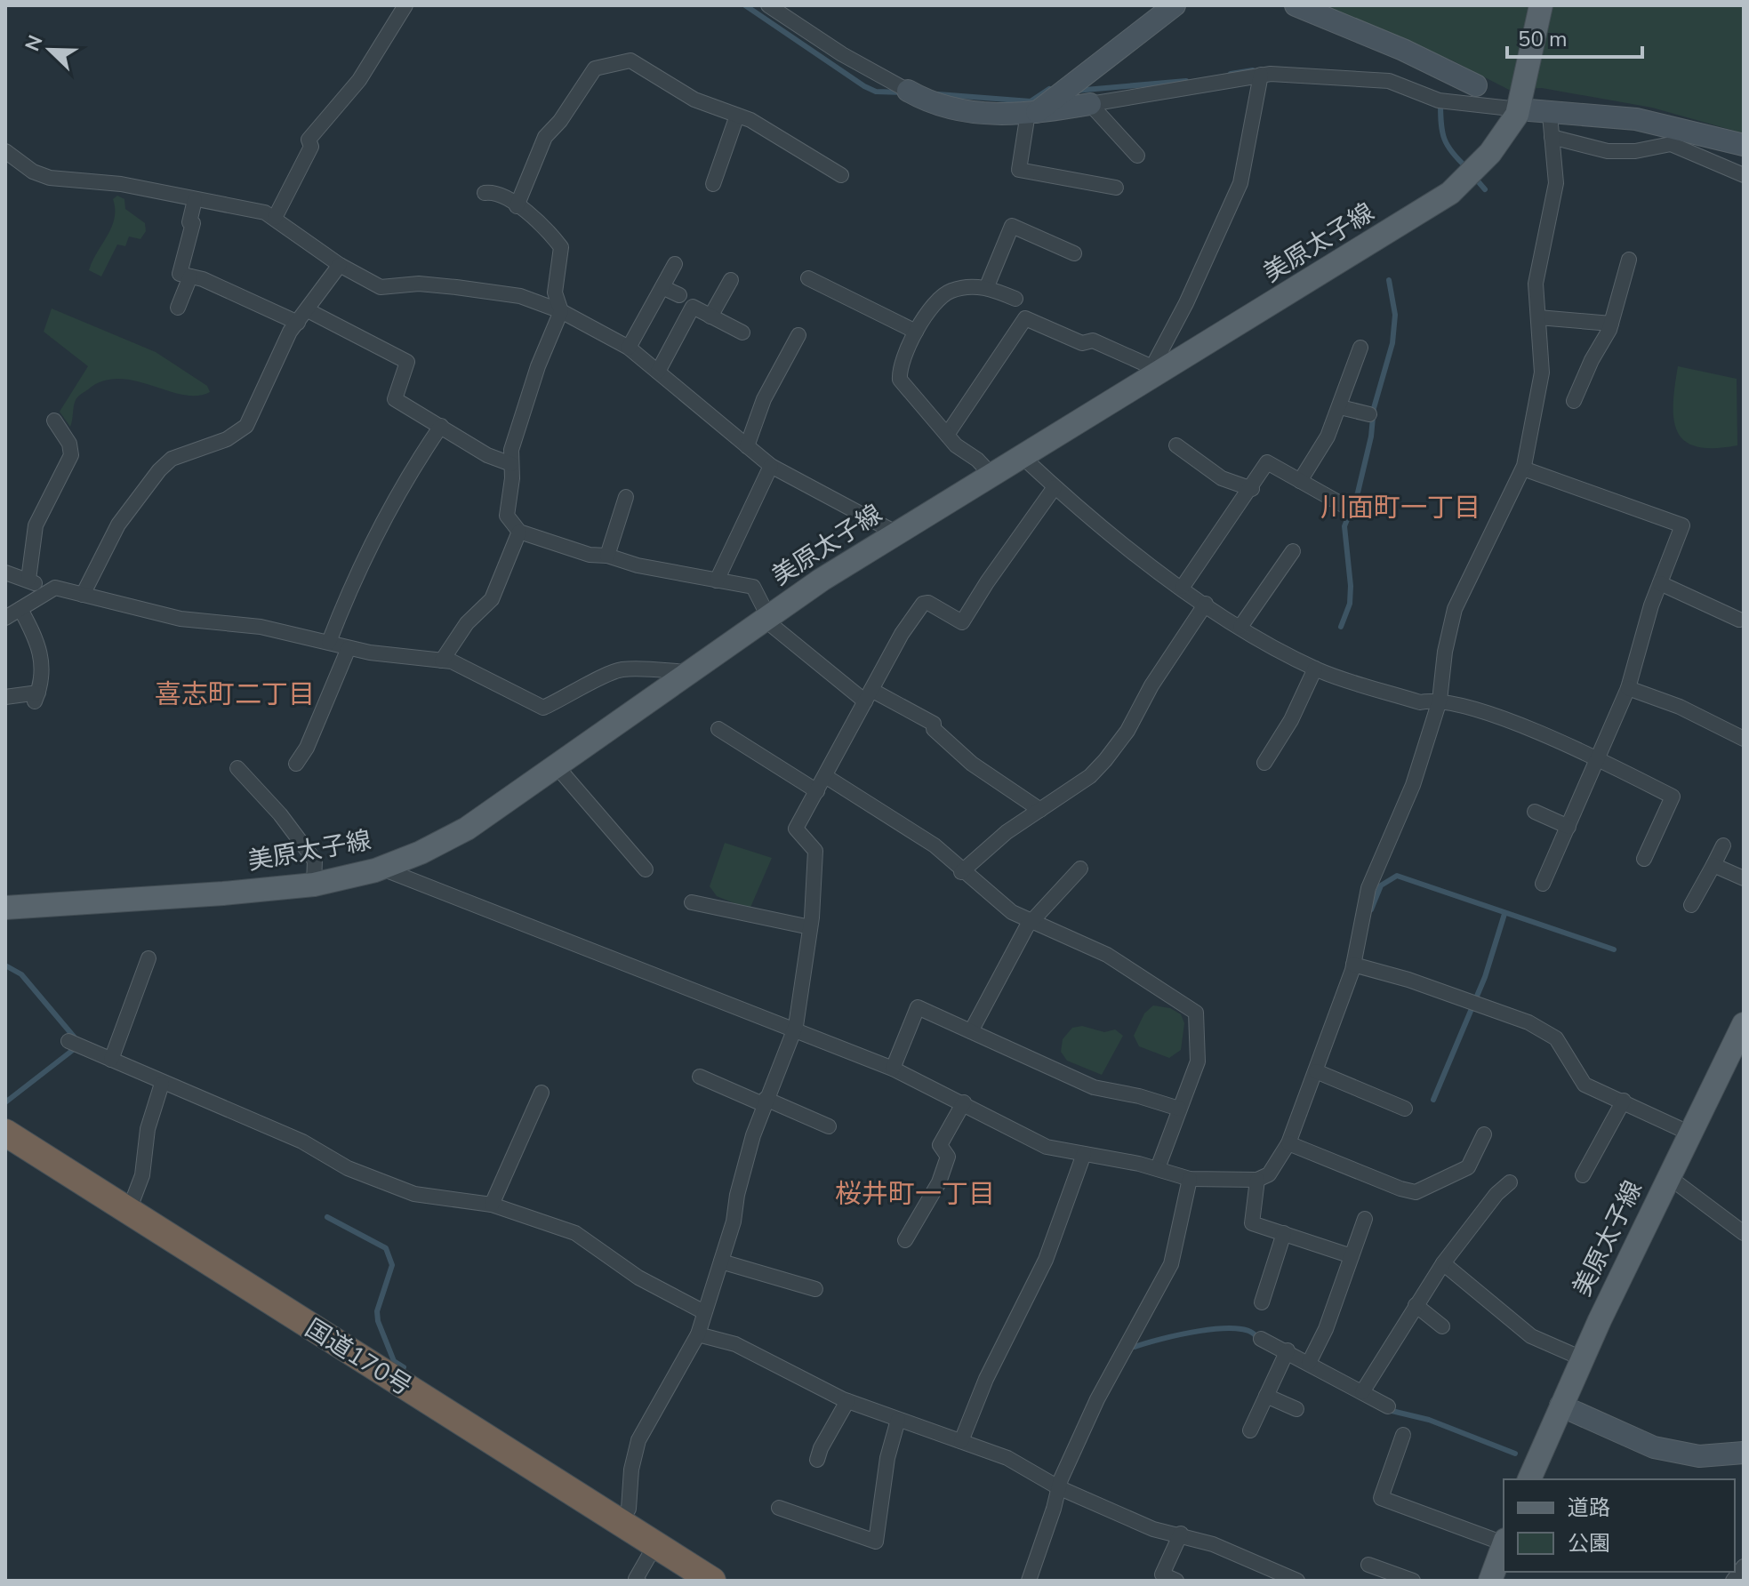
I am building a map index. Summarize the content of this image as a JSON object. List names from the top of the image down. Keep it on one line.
{"streets":{"highway":["国道170号"],"main road":["美原太子線"]},"districts":["川面町一丁目","喜志町二丁目","桜井町一丁目"],"legend":["道路","公園"],"scale_bar":"50 m","north":"top left"}
